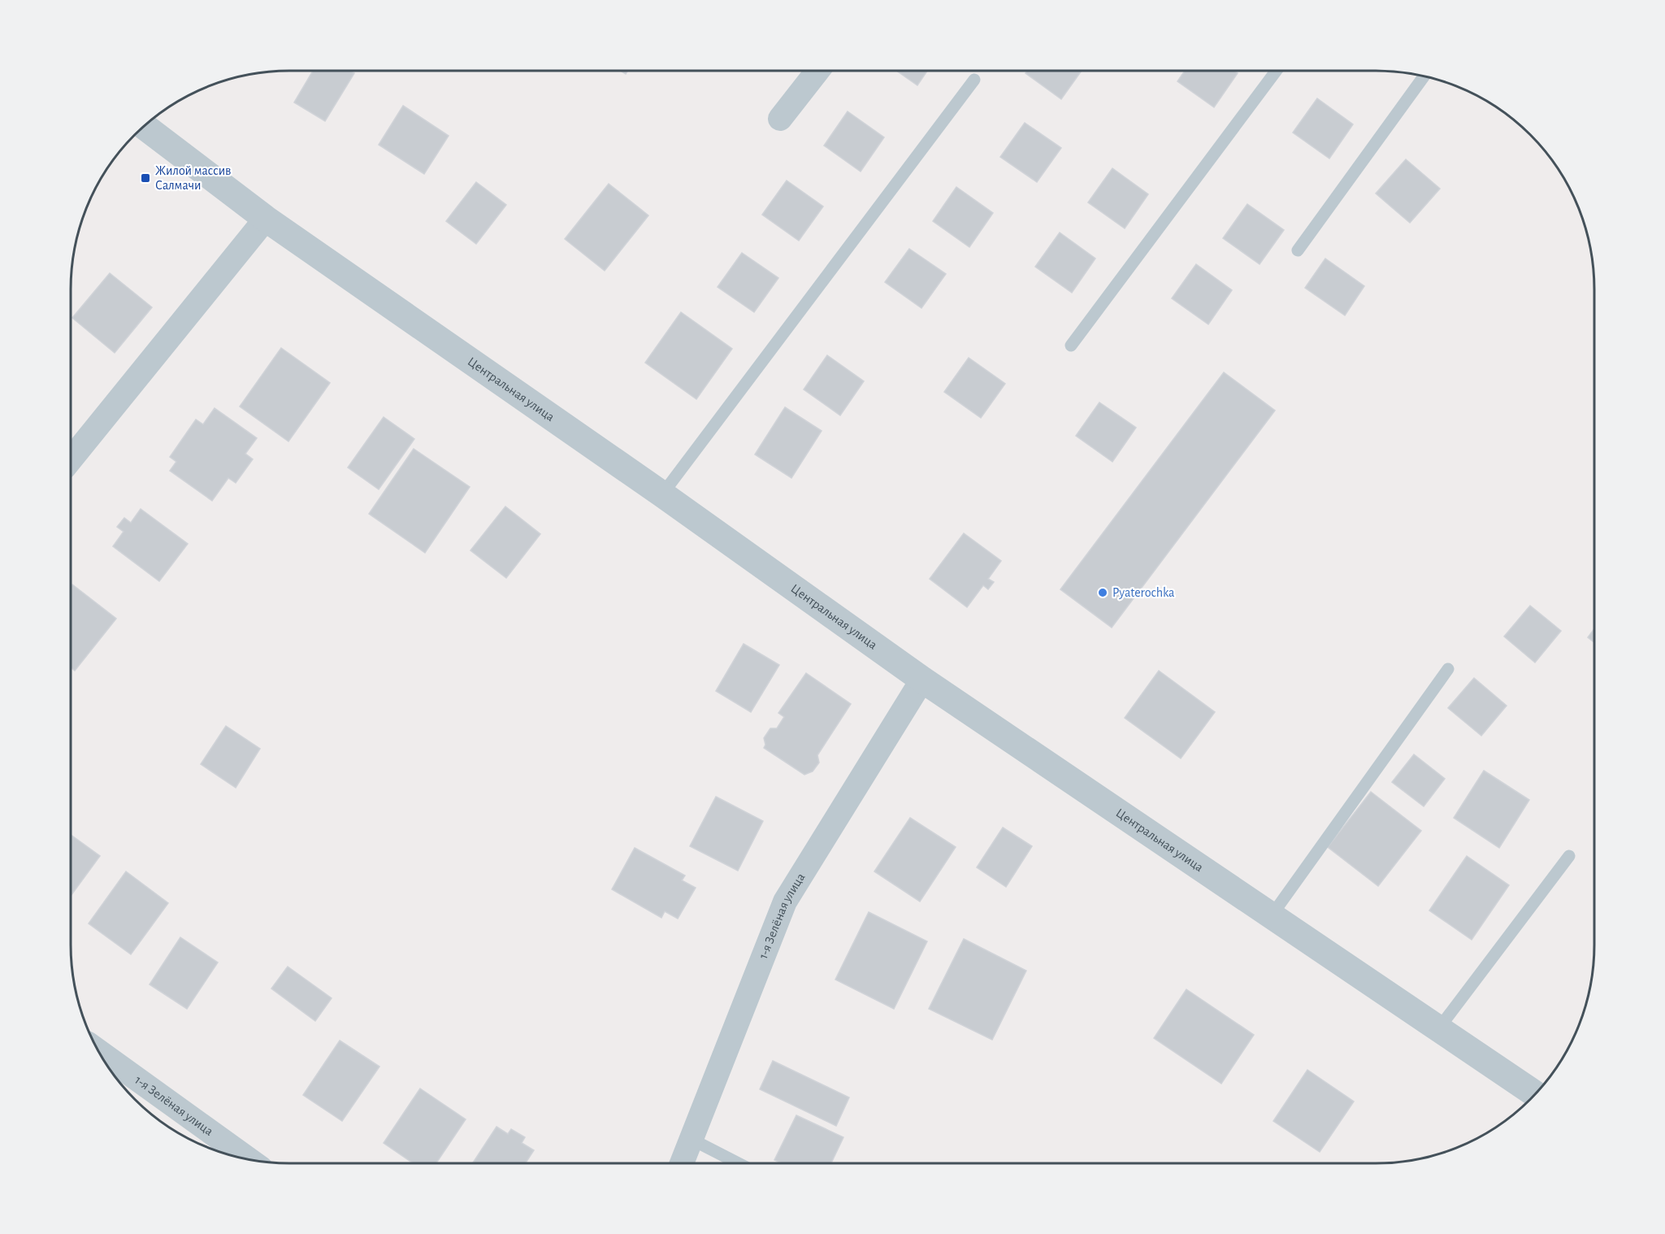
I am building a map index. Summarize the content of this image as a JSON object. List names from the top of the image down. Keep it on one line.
{"streets":{"street":["Центральная улица","1-я Зелёная улица"]},"crossings":[["Центральная улица","1-я Зелёная улица"]],"places":{"transit":["Жилой массив Салмачи"],"other":["Pyaterochka"]}}
